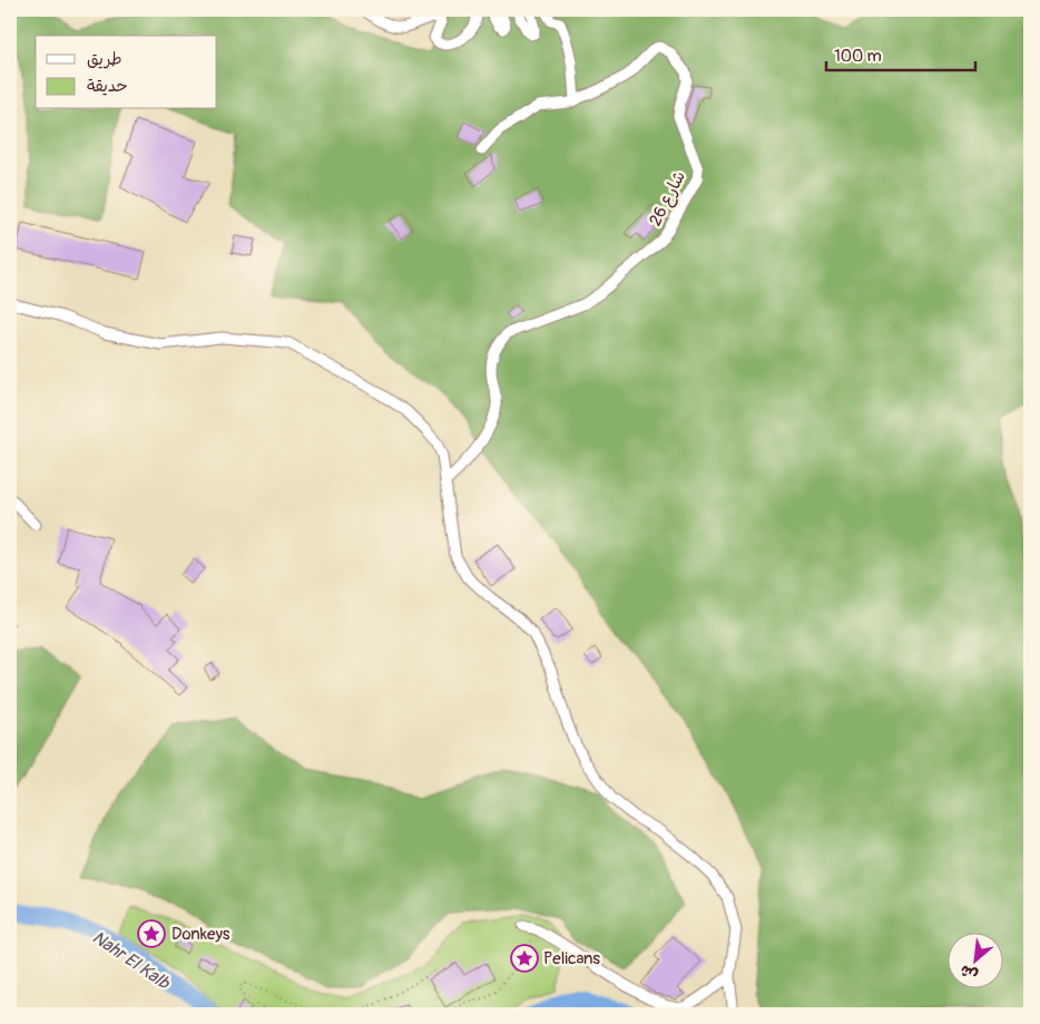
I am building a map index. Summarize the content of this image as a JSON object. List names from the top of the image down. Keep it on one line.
{"streets":{"street":["شارع 26"]},"water":["Nahr El Kalb"],"places":{"place":["Donkeys","Pelicans"]},"legend":["طريق","حديقة"],"scale_bar":"100 m","north":"bottom left"}
